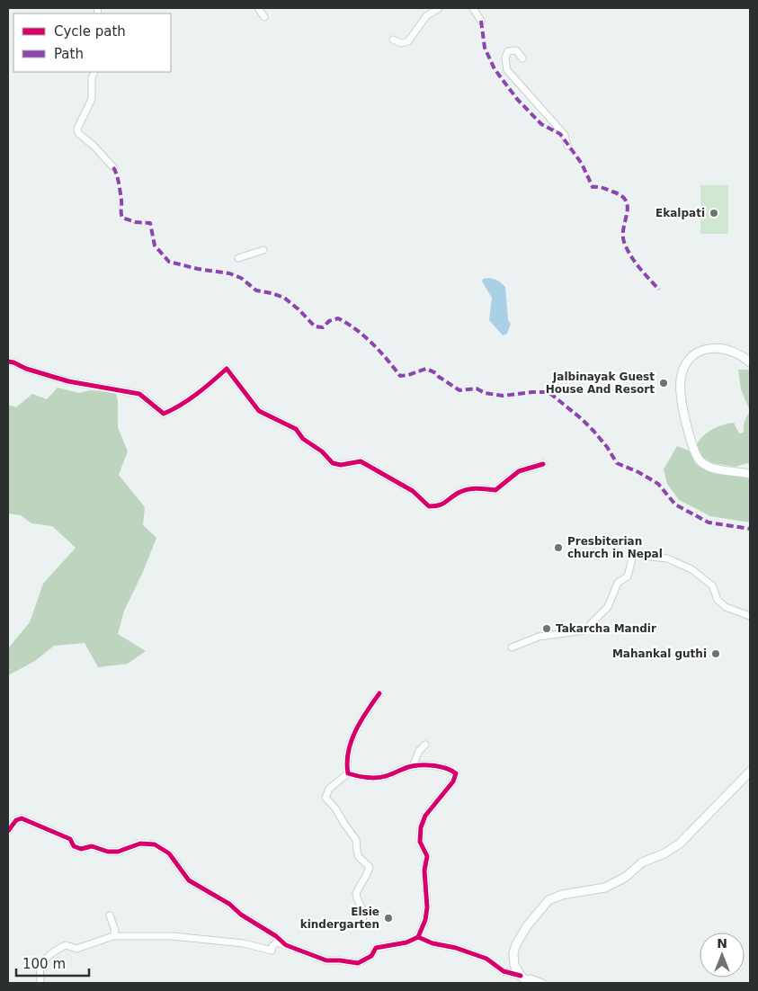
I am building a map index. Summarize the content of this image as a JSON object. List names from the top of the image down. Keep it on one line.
{"places":["Ekalpati","Jalbinayak Guest House And Resort","Presbiterian church in Nepal","Takarcha Mandir","Mahankal guthi","Elsie kindergarten"],"legend":["Cycle path","Path"],"scale_bar":"100 m","north":"top"}
